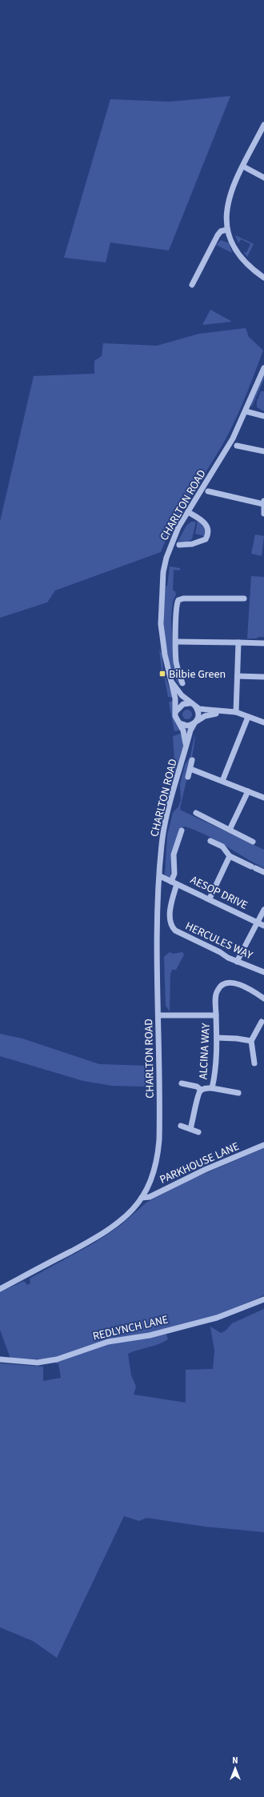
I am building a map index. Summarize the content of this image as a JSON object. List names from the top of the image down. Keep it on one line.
{"streets":{"street":["CHARLTON ROAD","AESOP DRIVE","HERCULES WAY","ALCINA WAY","PARKHOUSE LANE","REDLYNCH LANE"]},"crossings":[["CHARLTON ROAD","AESOP DRIVE"],["CHARLTON ROAD","PARKHOUSE LANE"],["AESOP DRIVE","HERCULES WAY"]],"places":{"transit":["Bilbie Green"]},"north":"top"}
